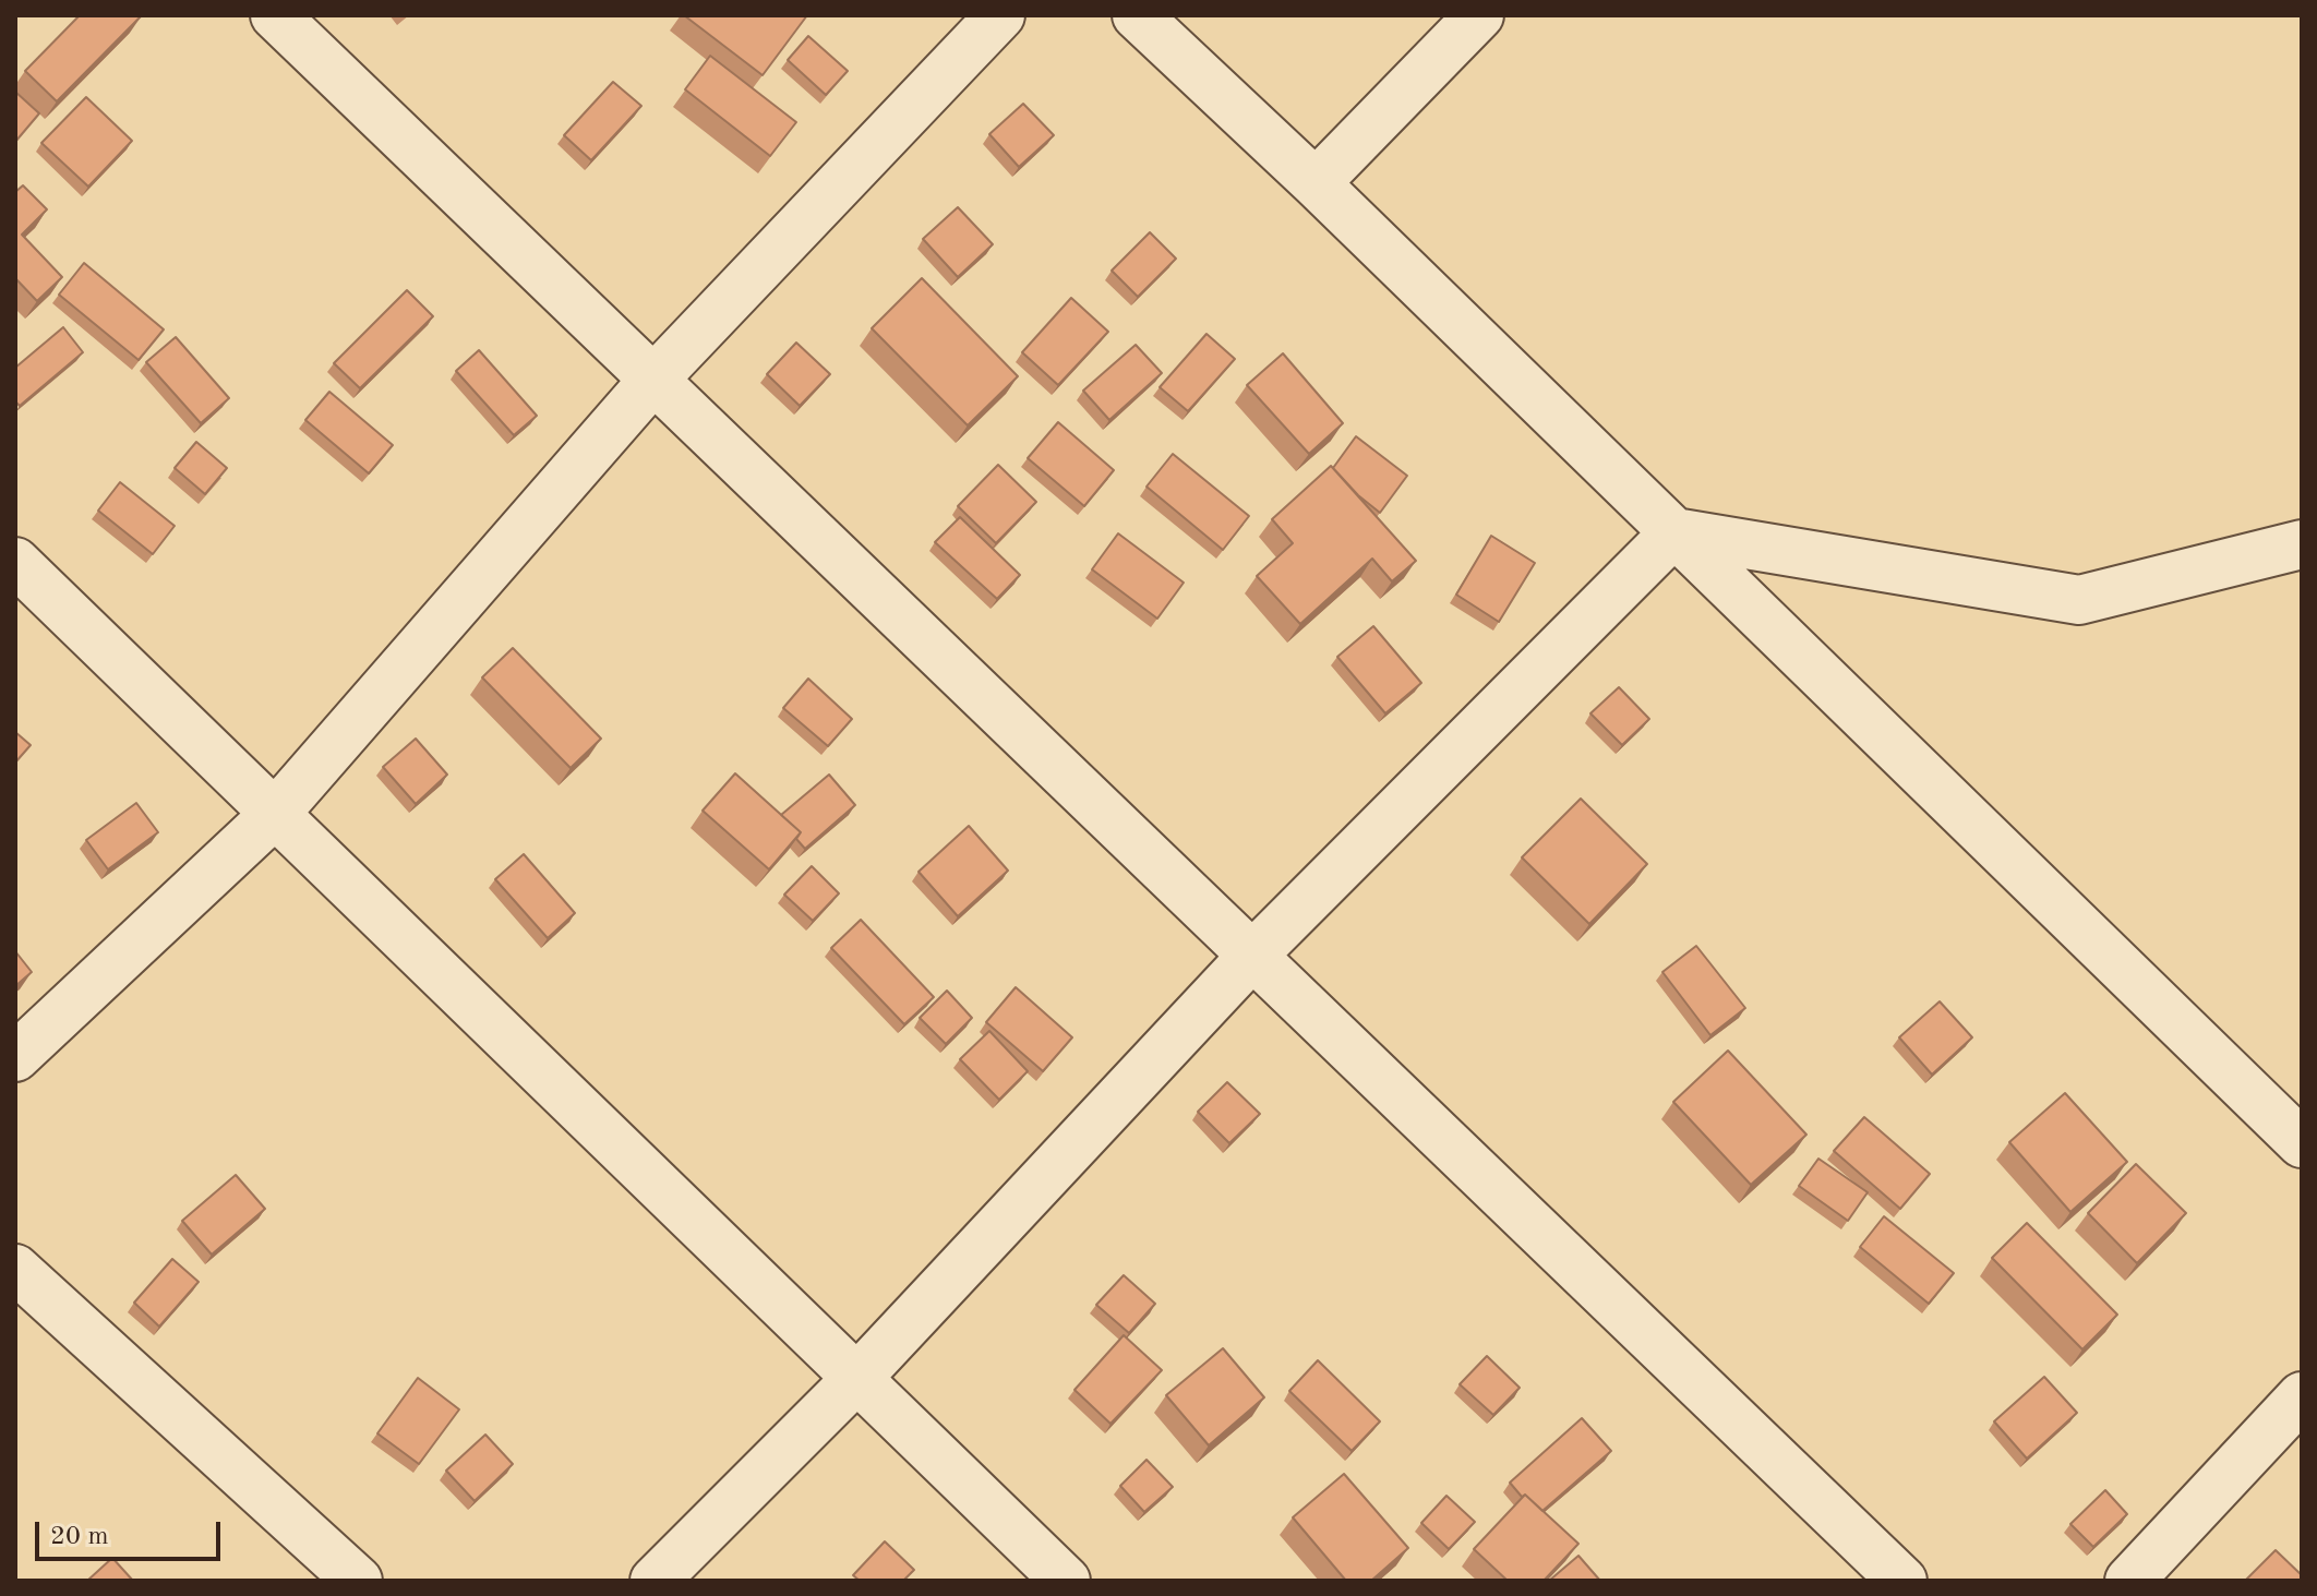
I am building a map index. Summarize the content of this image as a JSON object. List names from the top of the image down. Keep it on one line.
{"scale_bar":"20 m"}
